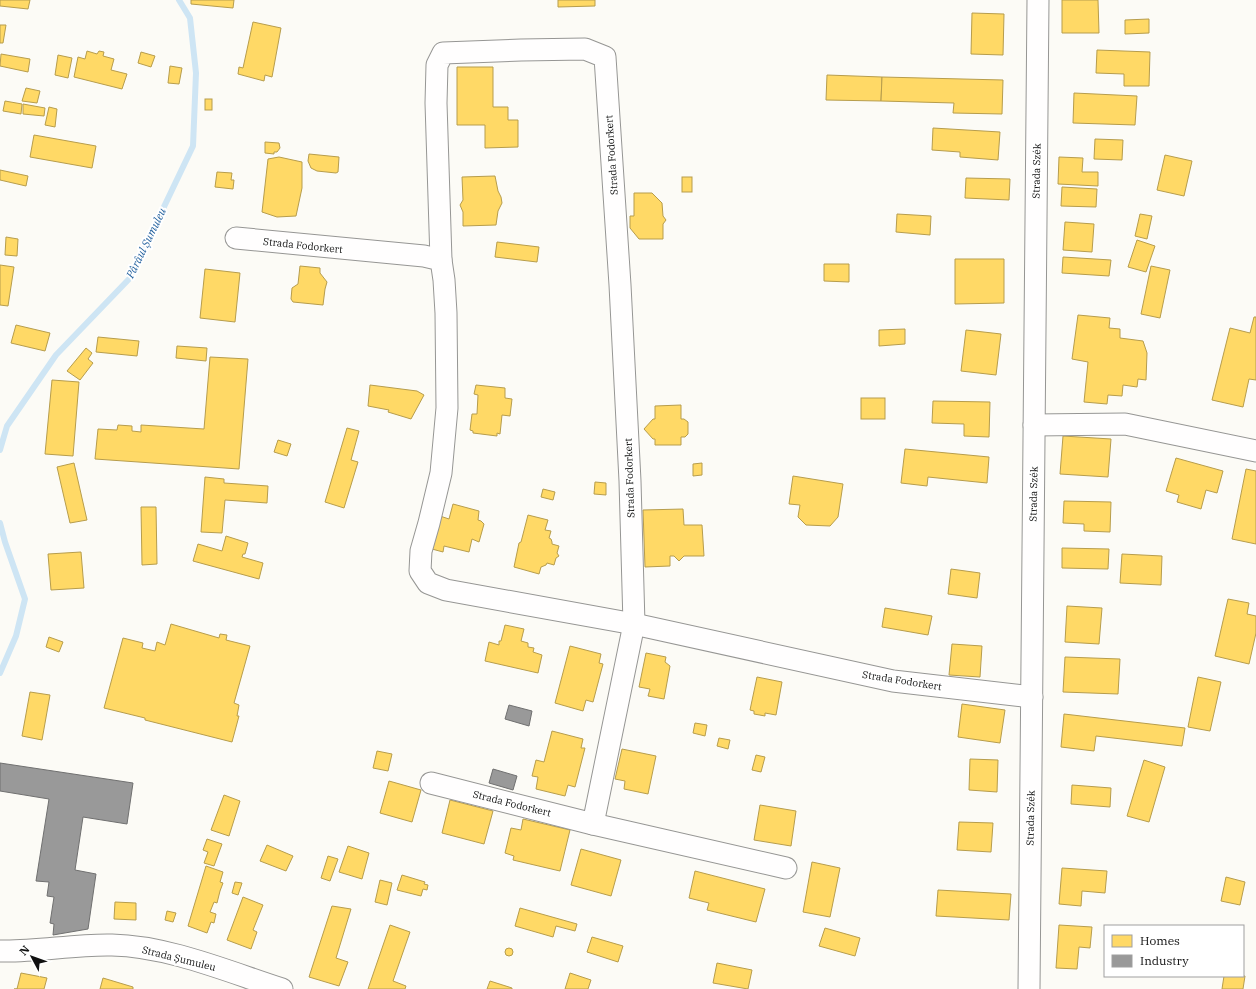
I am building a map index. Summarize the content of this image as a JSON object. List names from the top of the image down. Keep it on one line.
{"streets":{"street":["Strada Fodorkert","Strada Szék","Strada Șumuleu"]},"crossings":[["Strada Fodorkert","Strada Szék"]],"water":["Pârâul Șumuleu"],"legend":["Homes","Industry"],"north":"top left"}
